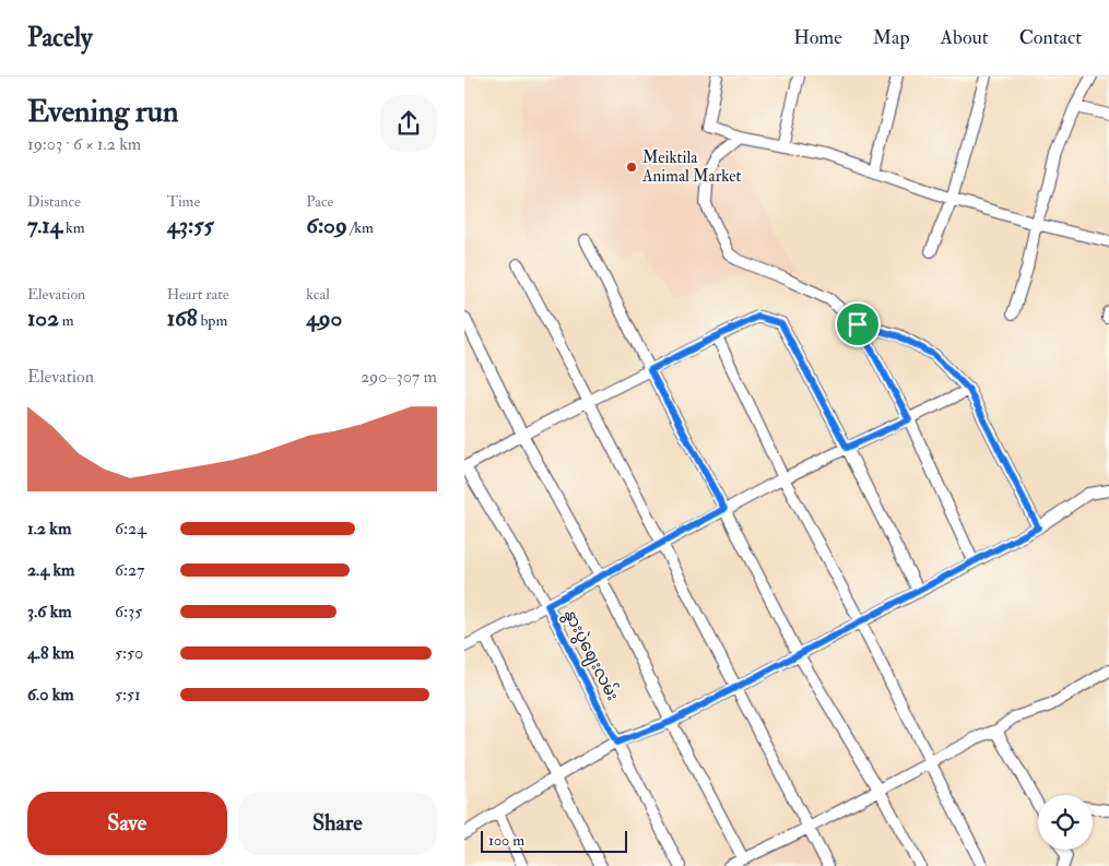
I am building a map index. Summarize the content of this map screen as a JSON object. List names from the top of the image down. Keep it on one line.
{"streets":{"street":["နွားပွဲဈေးလမ်း"]},"places":["Meiktila Animal Market"],"scale_bar":"100 m","page":{"header":"Pacely","nav":["Home","Map","About","Contact"],"heading":["Evening run","19:03 · 6 × 1.2 km"],"stats":[["Distance","7.14 km"],["Time","43:55"],["Pace","6:09 /km"],["Elevation","102 m"],["Heart rate","168 bpm"],["kcal","490"]],"chart":["Elevation","290–307 m"],"list":[{"name":"1.2 km","note":"6:24"},{"name":"2.4 km","note":"6:27"},{"name":"3.6 km","note":"6:35"},{"name":"4.8 km","note":"5:50"},{"name":"6.0 km","note":"5:51"}],"buttons":["Save","Share"],"scale":"100 m"}}
